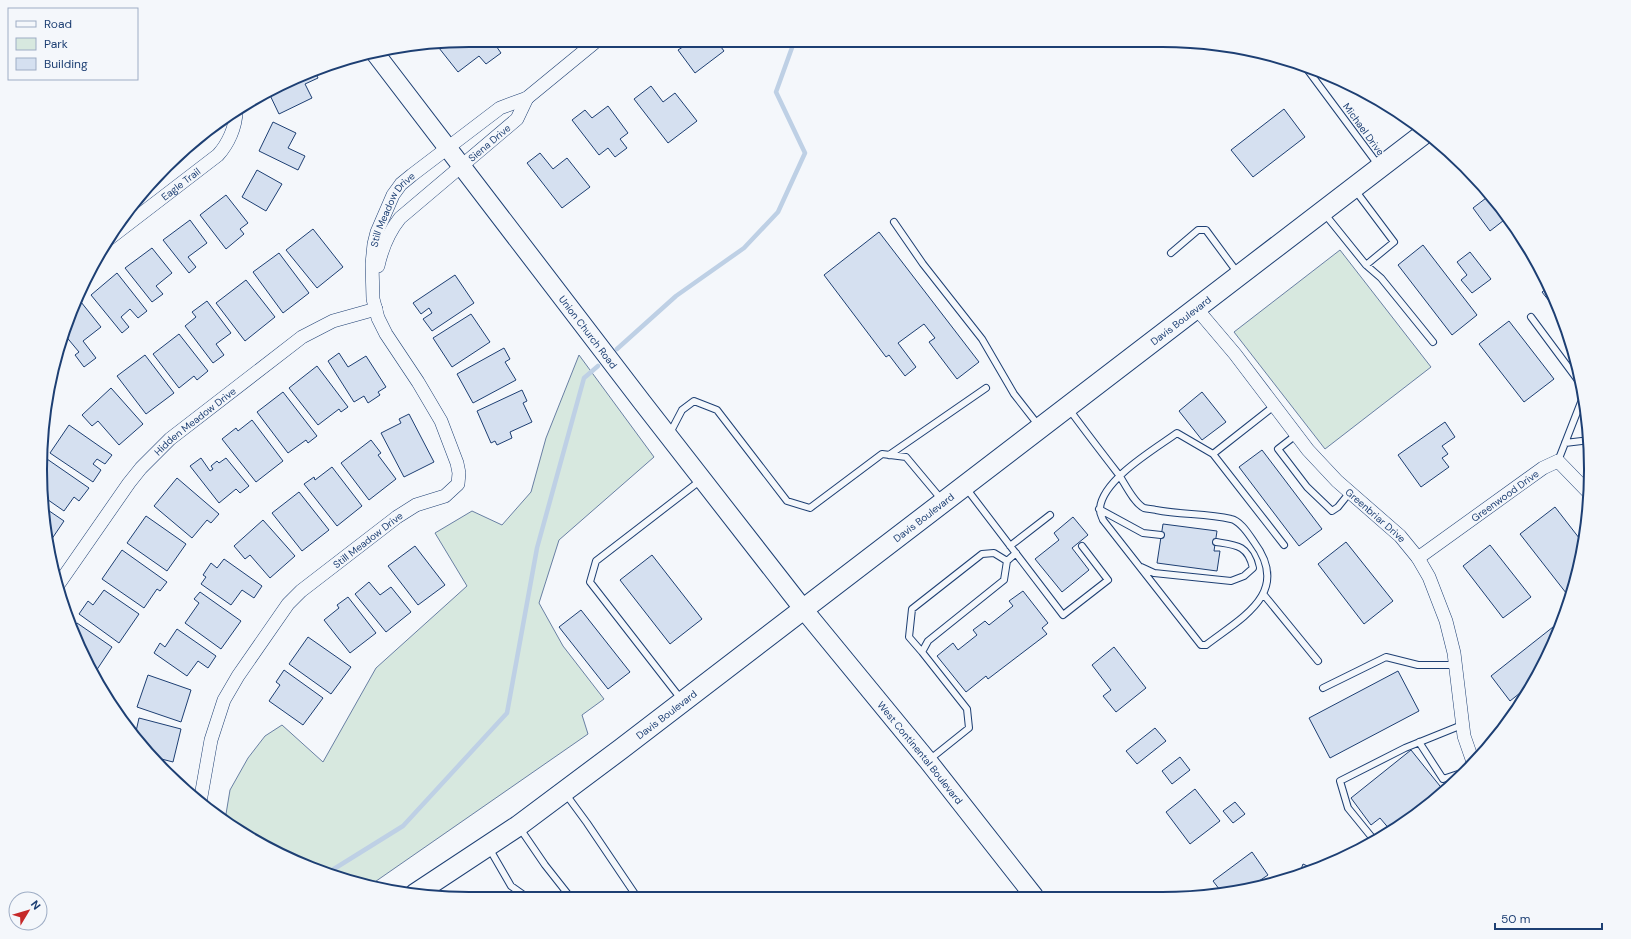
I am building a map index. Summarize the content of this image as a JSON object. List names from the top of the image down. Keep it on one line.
{"streets":{"main road":["Davis Boulevard"],"street":["Siena Drive","Eagle Trail","Still Meadow Drive","Union Church Road","Hidden Meadow Drive","Greenwood Drive","Greenbriar Drive","West Continental Boulevard"],"lane":["Michael Drive"]},"crossings":[["Michael Drive","Davis Boulevard"],["Siena Drive","Still Meadow Drive"],["Siena Drive","Union Church Road"],["Still Meadow Drive","Union Church Road"],["Still Meadow Drive","Hidden Meadow Drive"],["Davis Boulevard","Union Church Road"],["Davis Boulevard","Greenbriar Drive"],["Davis Boulevard","West Continental Boulevard"],["Union Church Road","West Continental Boulevard"],["Greenwood Drive","Greenbriar Drive"]],"legend":["Road","Park","Building"],"scale_bar":"50 m","north":"top right"}
